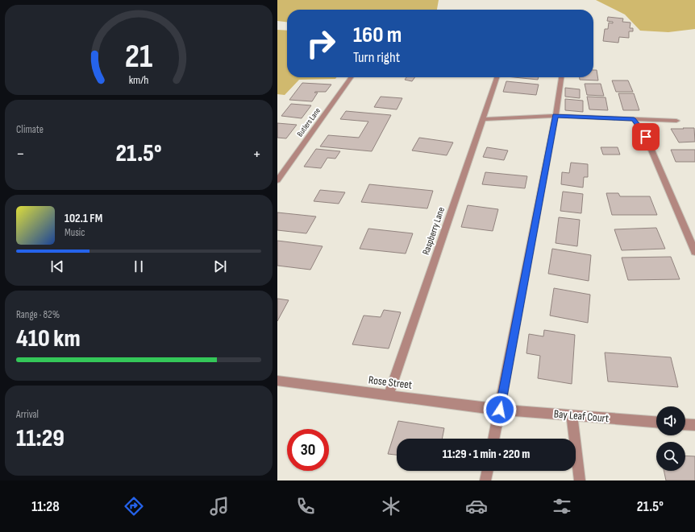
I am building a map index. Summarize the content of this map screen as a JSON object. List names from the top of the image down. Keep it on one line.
{"streets":{"street":["Butlers Lane","Raspberry Lane","Rose Street","Bay Leaf Court"]},"crossings":[["Raspberry Lane","Rose Street"],["Rose Street","Bay Leaf Court"]],"page":{"turn":["160 m","Turn right"],"tile":["Climate",["Range · 82%","410 km"],["Arrival","11:29"]],"heat":["−","21.5°","+"],"song":["102.1 FM","Music"],"limit":"30","trip":"11:29 · 1 min · 220 m","tabs":["11:28","21.5°"],"gauge":["21","km/h"]}}
